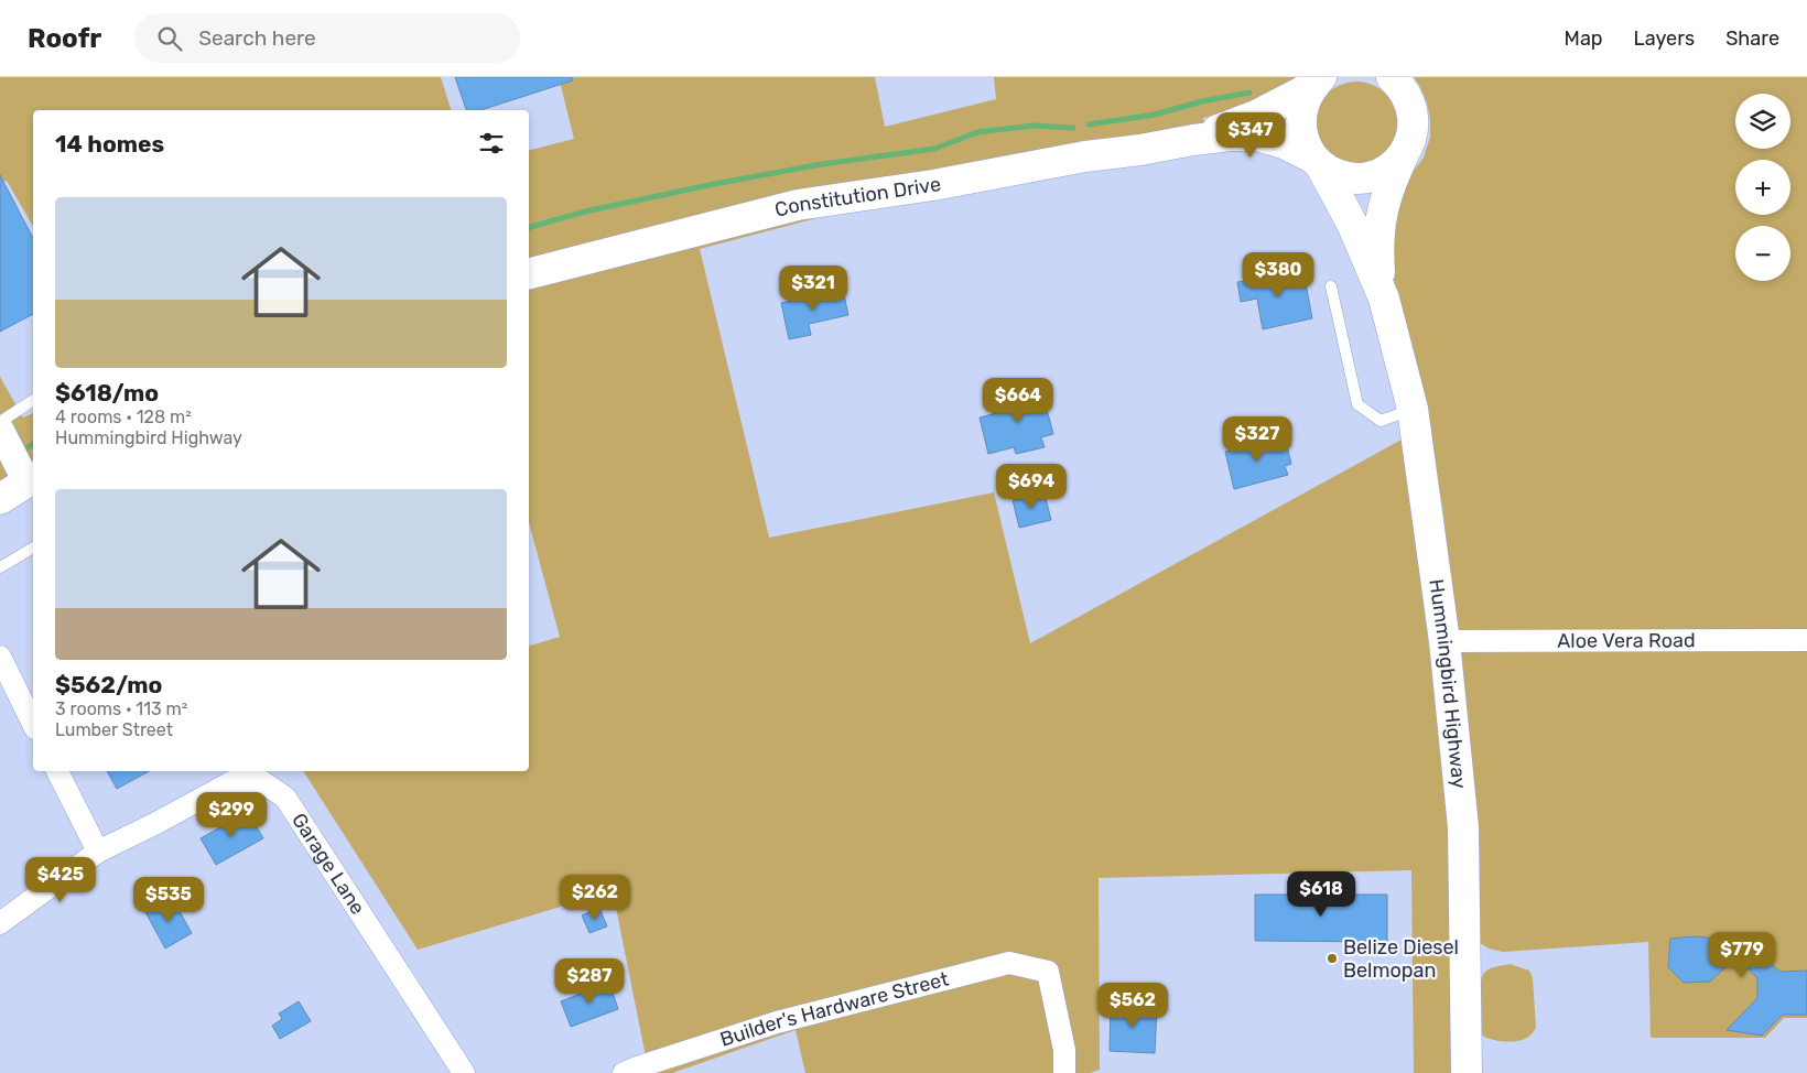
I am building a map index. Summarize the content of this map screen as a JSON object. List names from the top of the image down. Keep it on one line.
{"streets":{"main road":["Constitution Drive","Hummingbird Highway"],"street":["Aloe Vera Road","Garage Lane","Builder's Hardware Street"]},"crossings":[["Constitution Drive","Hummingbird Highway"],["Aloe Vera Road","Hummingbird Highway"]],"places":["Belize Diesel Belmopan"],"page":{"header":"Roofr","search":"Search here","nav":["Map","Layers","Share"],"map_buttons":["+","−"],"heading":"14 homes","price":["$347","$380","$321","$664","$327","$694","$299","$425","$618","$262","$535","$779","$287","$562"],"list":[{"name":"$618/mo","note":"4 rooms · 128 m² · Hummingbird Highway"},{"name":"$562/mo","note":"3 rooms · 113 m² · Lumber Street"}]}}
